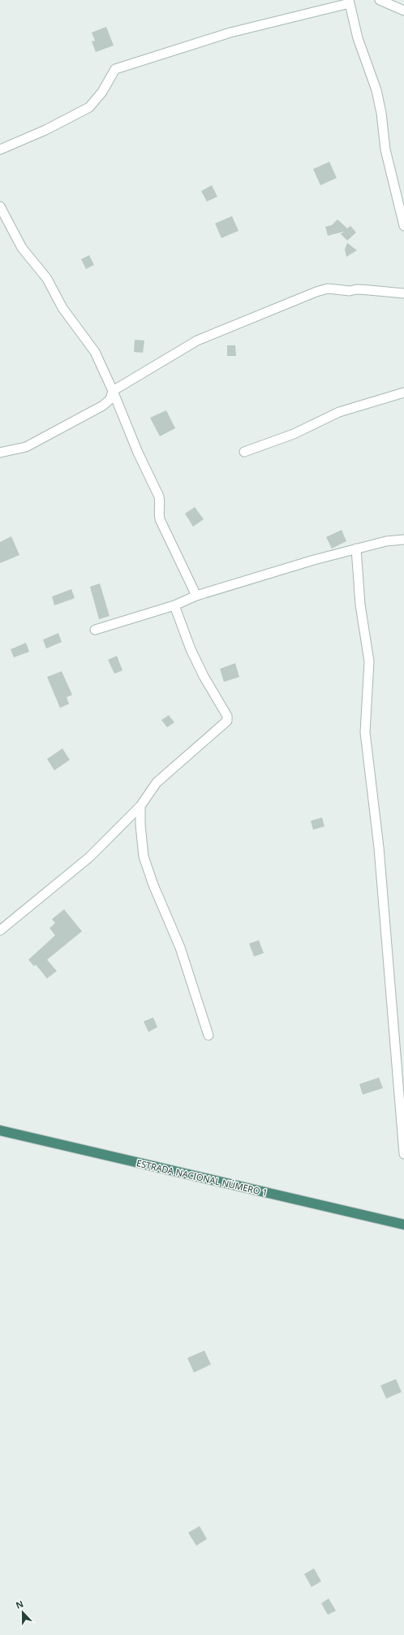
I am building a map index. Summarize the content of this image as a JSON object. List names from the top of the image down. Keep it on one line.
{"streets":{"highway":["ESTRADA NACIONAL NÚMERO 1"]},"north":"top"}
